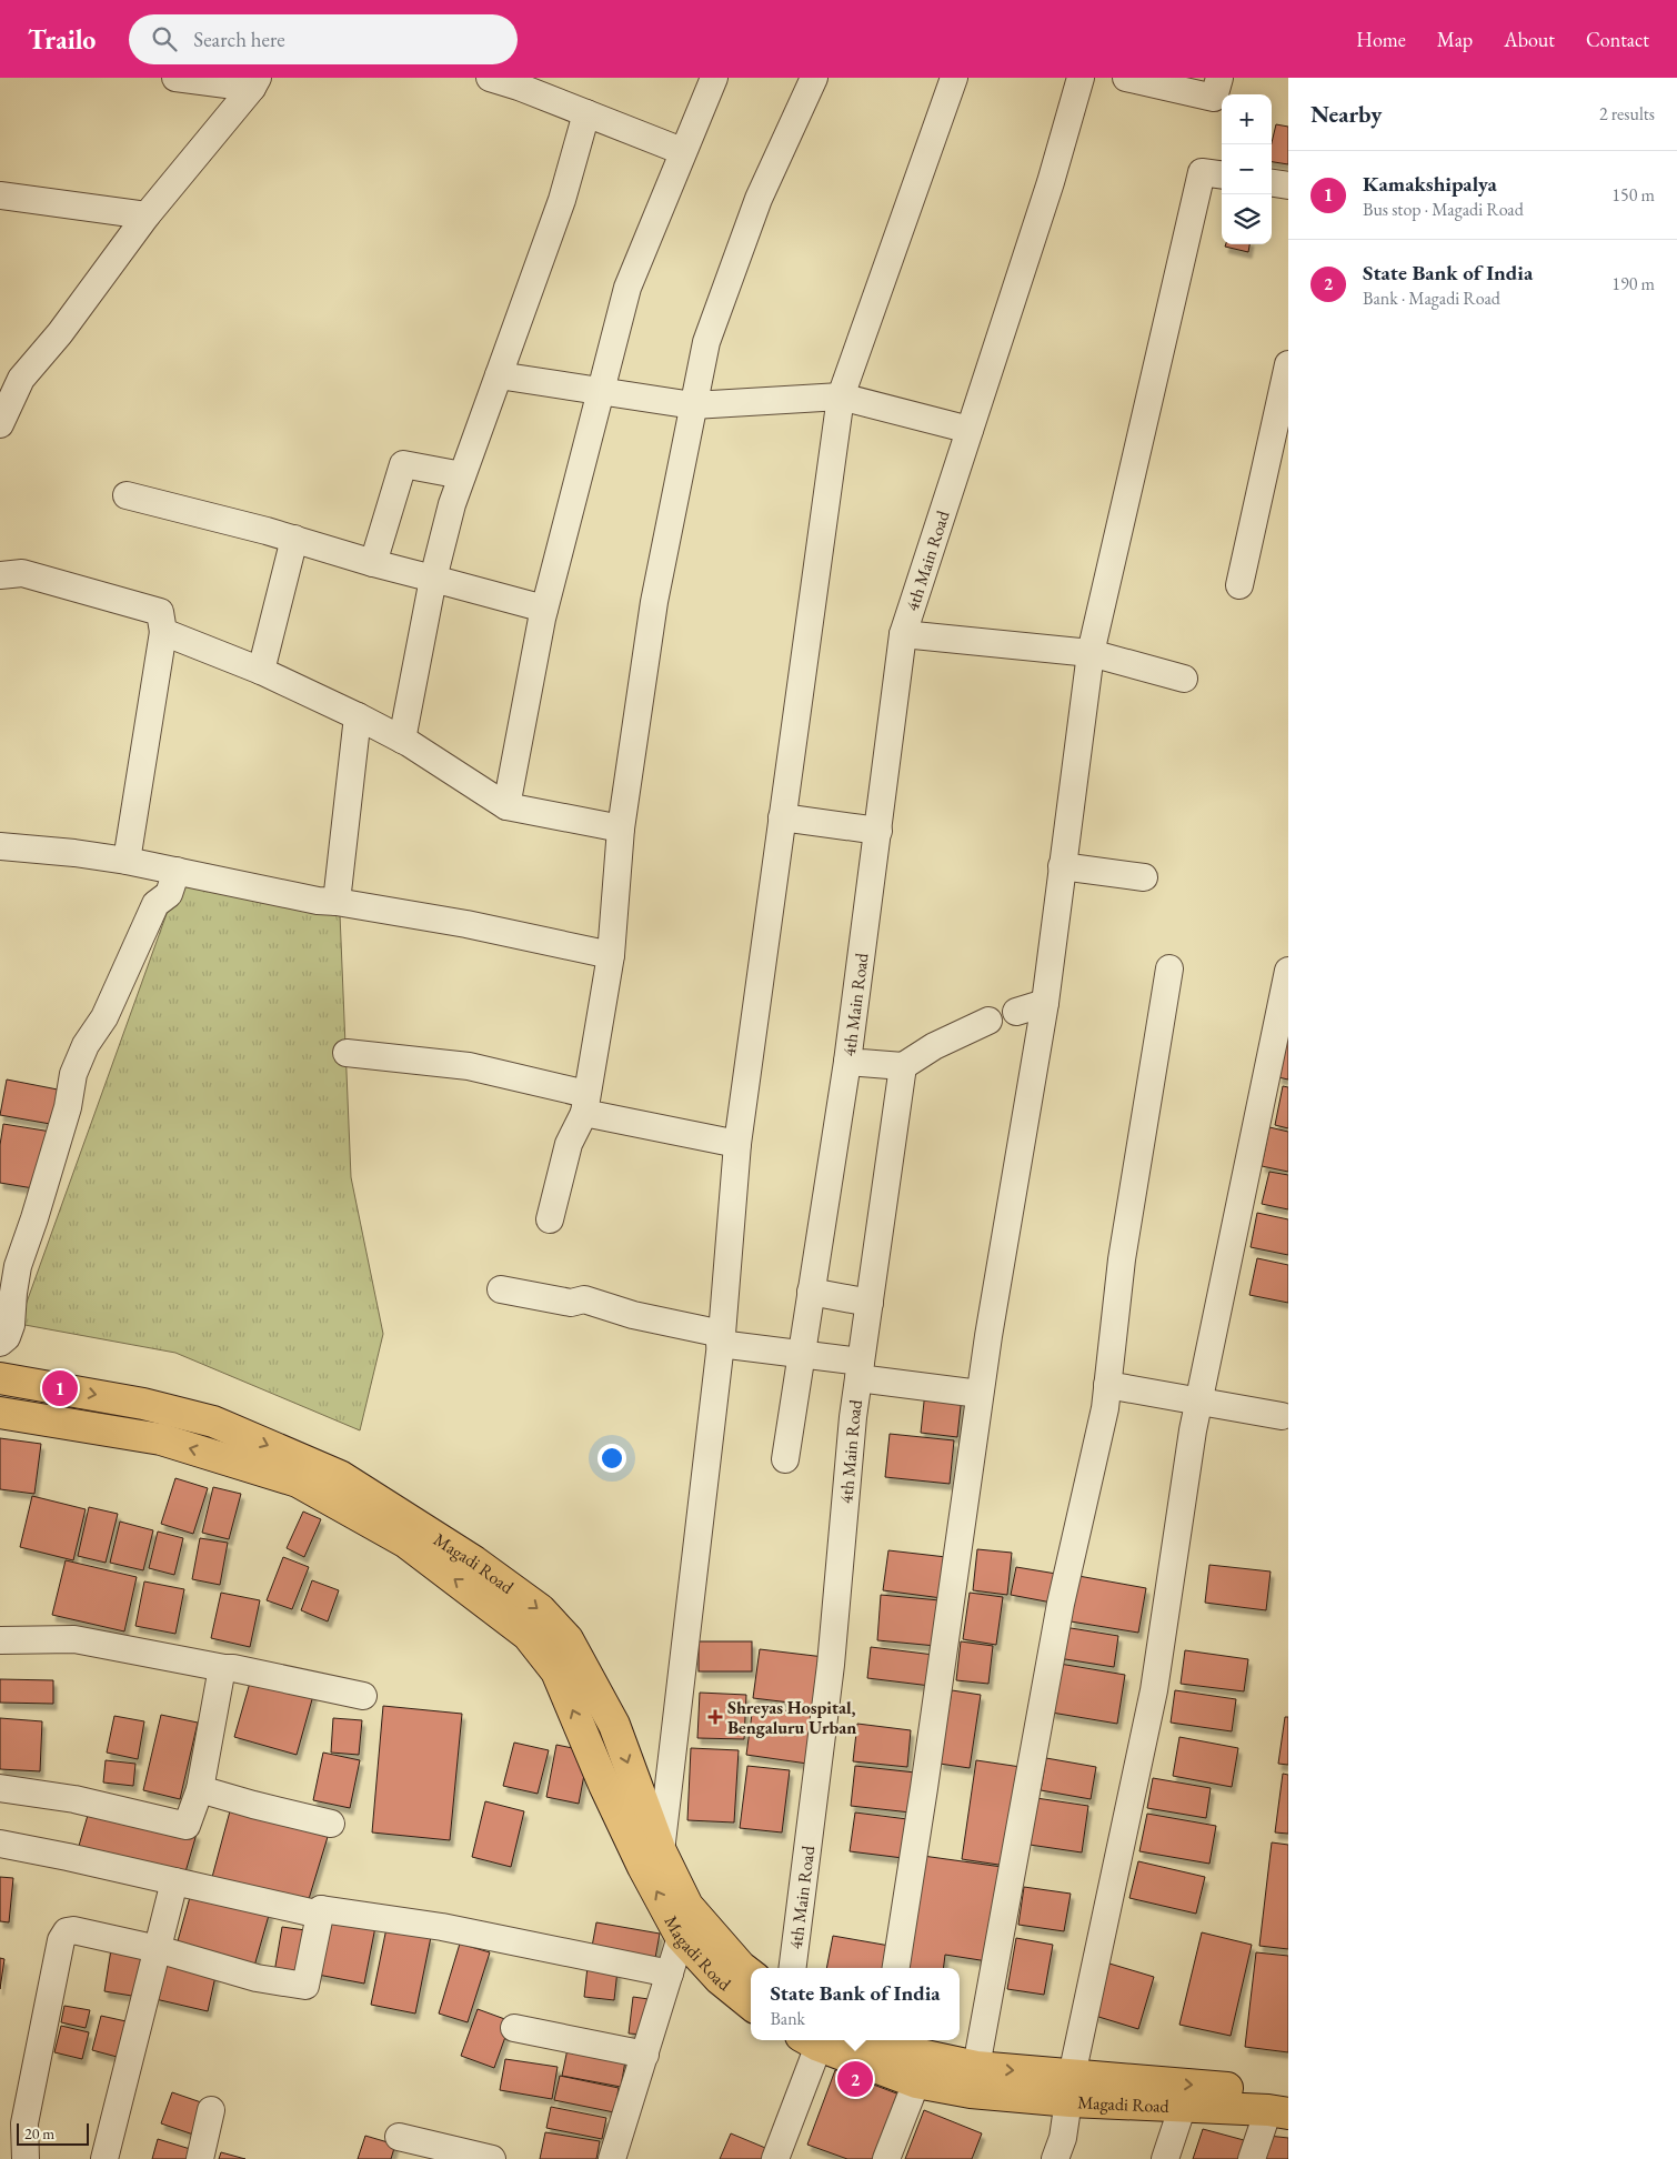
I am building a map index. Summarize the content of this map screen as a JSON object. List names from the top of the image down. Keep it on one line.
{"streets":{"main road":["Magadi Road"],"street":["4th Main Road"]},"places":{"health":["Shreyas Hospital, Bengaluru Urban"]},"scale_bar":"20 m","page":{"header":"Trailo","search":"Search here","nav":["Home","Map","About","Contact"],"heading":["Nearby","2 results"],"map_buttons":["+","−"],"list":[{"mark":"1","name":"Kamakshipalya","note":"Bus stop · Magadi Road","value":"150 m"},{"mark":"2","name":"State Bank of India","note":"Bank · Magadi Road","value":"190 m"}],"pins":["1","2"],"popup":["State Bank of India","Bank"],"scale":"20 m"}}
